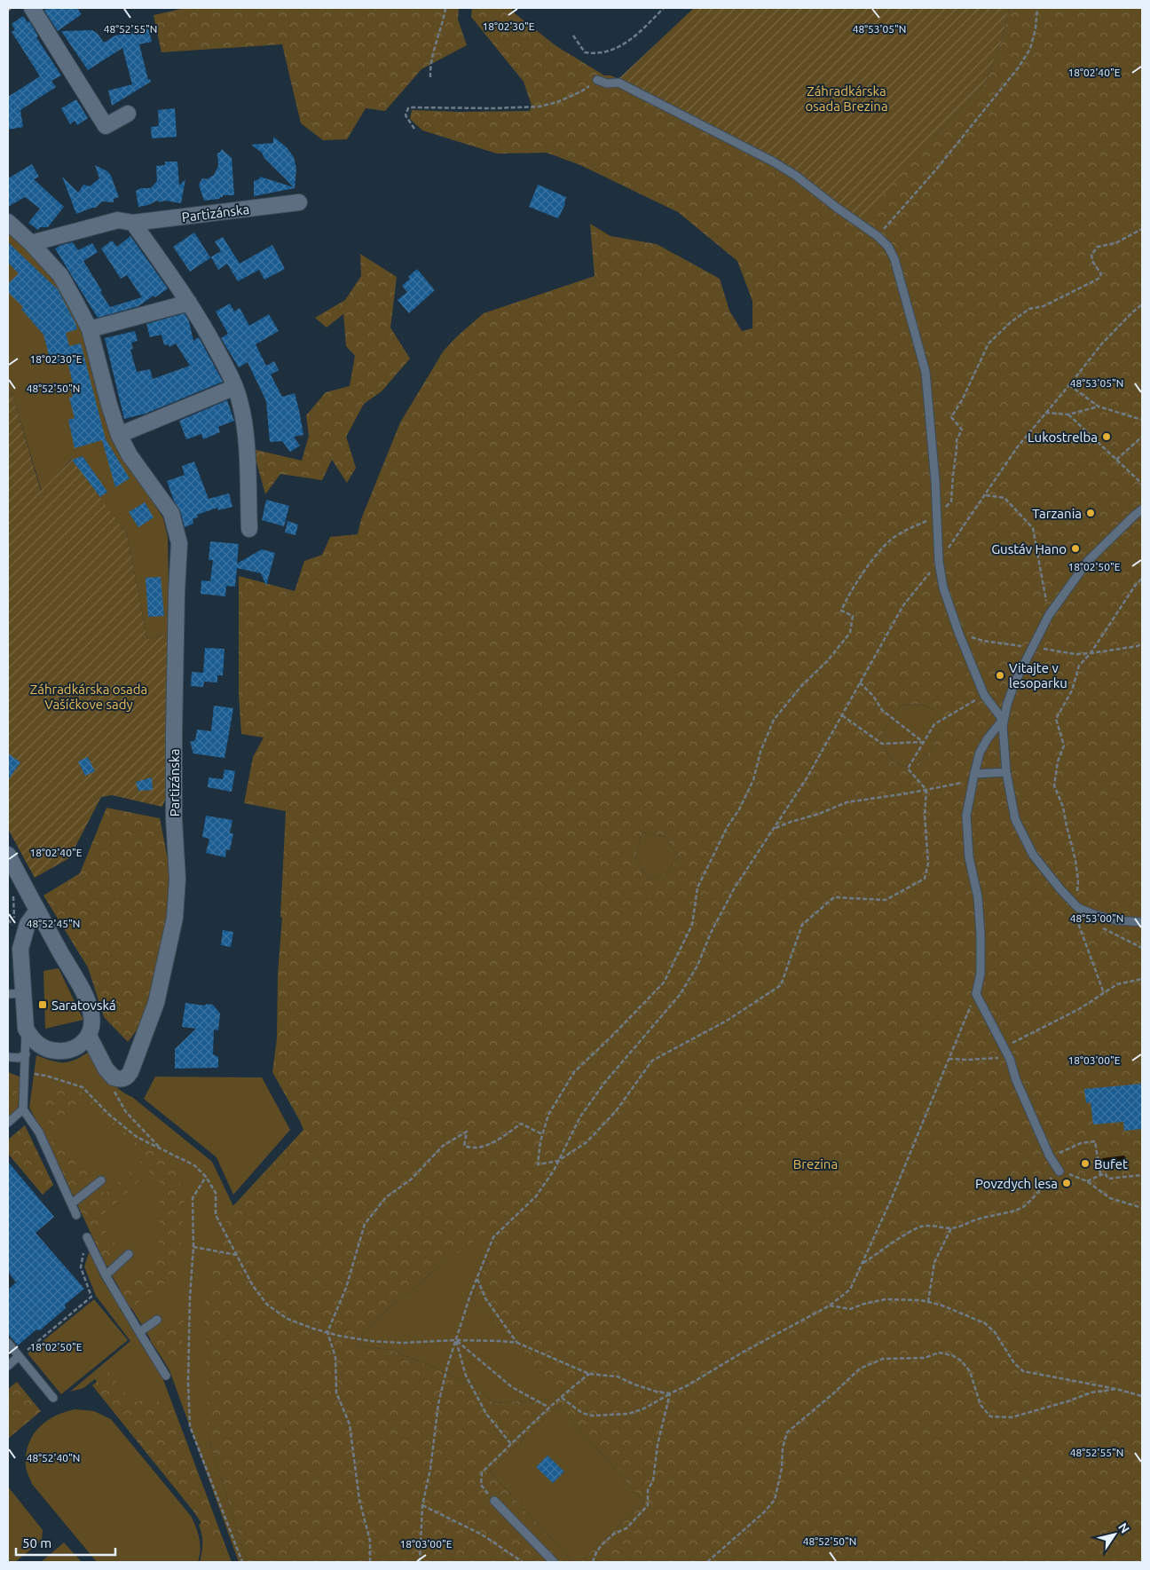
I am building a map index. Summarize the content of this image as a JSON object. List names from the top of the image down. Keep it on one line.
{"streets":{"street":["Partizánska"]},"parks":["Záhradkárska osada Brezina","Záhradkárska osada Vašíčkove sady","Brezina"],"places":{"other":["Lukostrelba","Tarzania","Gustáv Hano","Vitajte v lesoparku","Bufet","Povzdych lesa"],"transit":["Saratovská"]},"scale_bar":"50 m","north":"top right","coordinates":["18°02'30\"E","48°52'55\"N","48°53'05\"N","18°02'40\"E","48°52'50\"N","18°02'50\"E","48°53'00\"N","48°52'45\"N","18°03'00\"E","48°52'40\"N"]}
